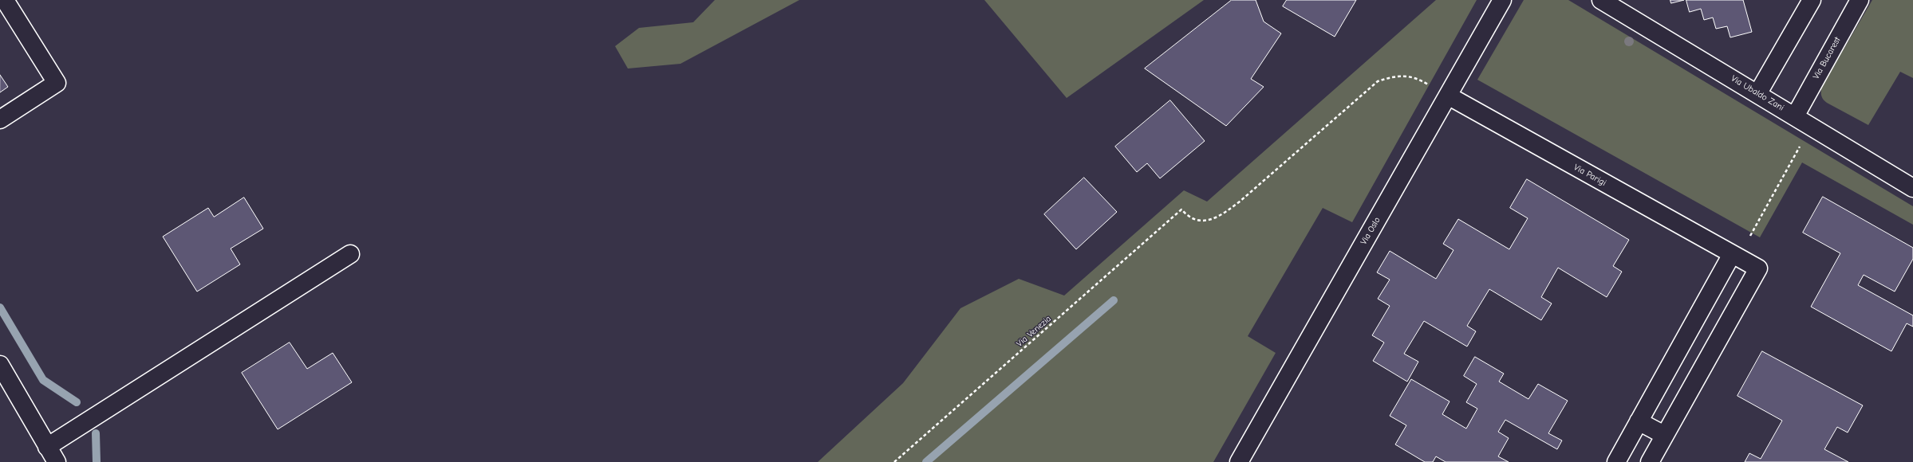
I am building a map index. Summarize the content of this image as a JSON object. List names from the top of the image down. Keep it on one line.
{"streets":{"street":["Via Bucarest","Via Ubaldo Zani","Via Parigi","Via Oslo"],"path":["Via Venezia"]},"crossings":[["Via Bucarest","Via Ubaldo Zani"],["Via Parigi","Via Oslo"],["Via Parigi","Via Venezia"],["Via Oslo","Via Venezia"]]}
